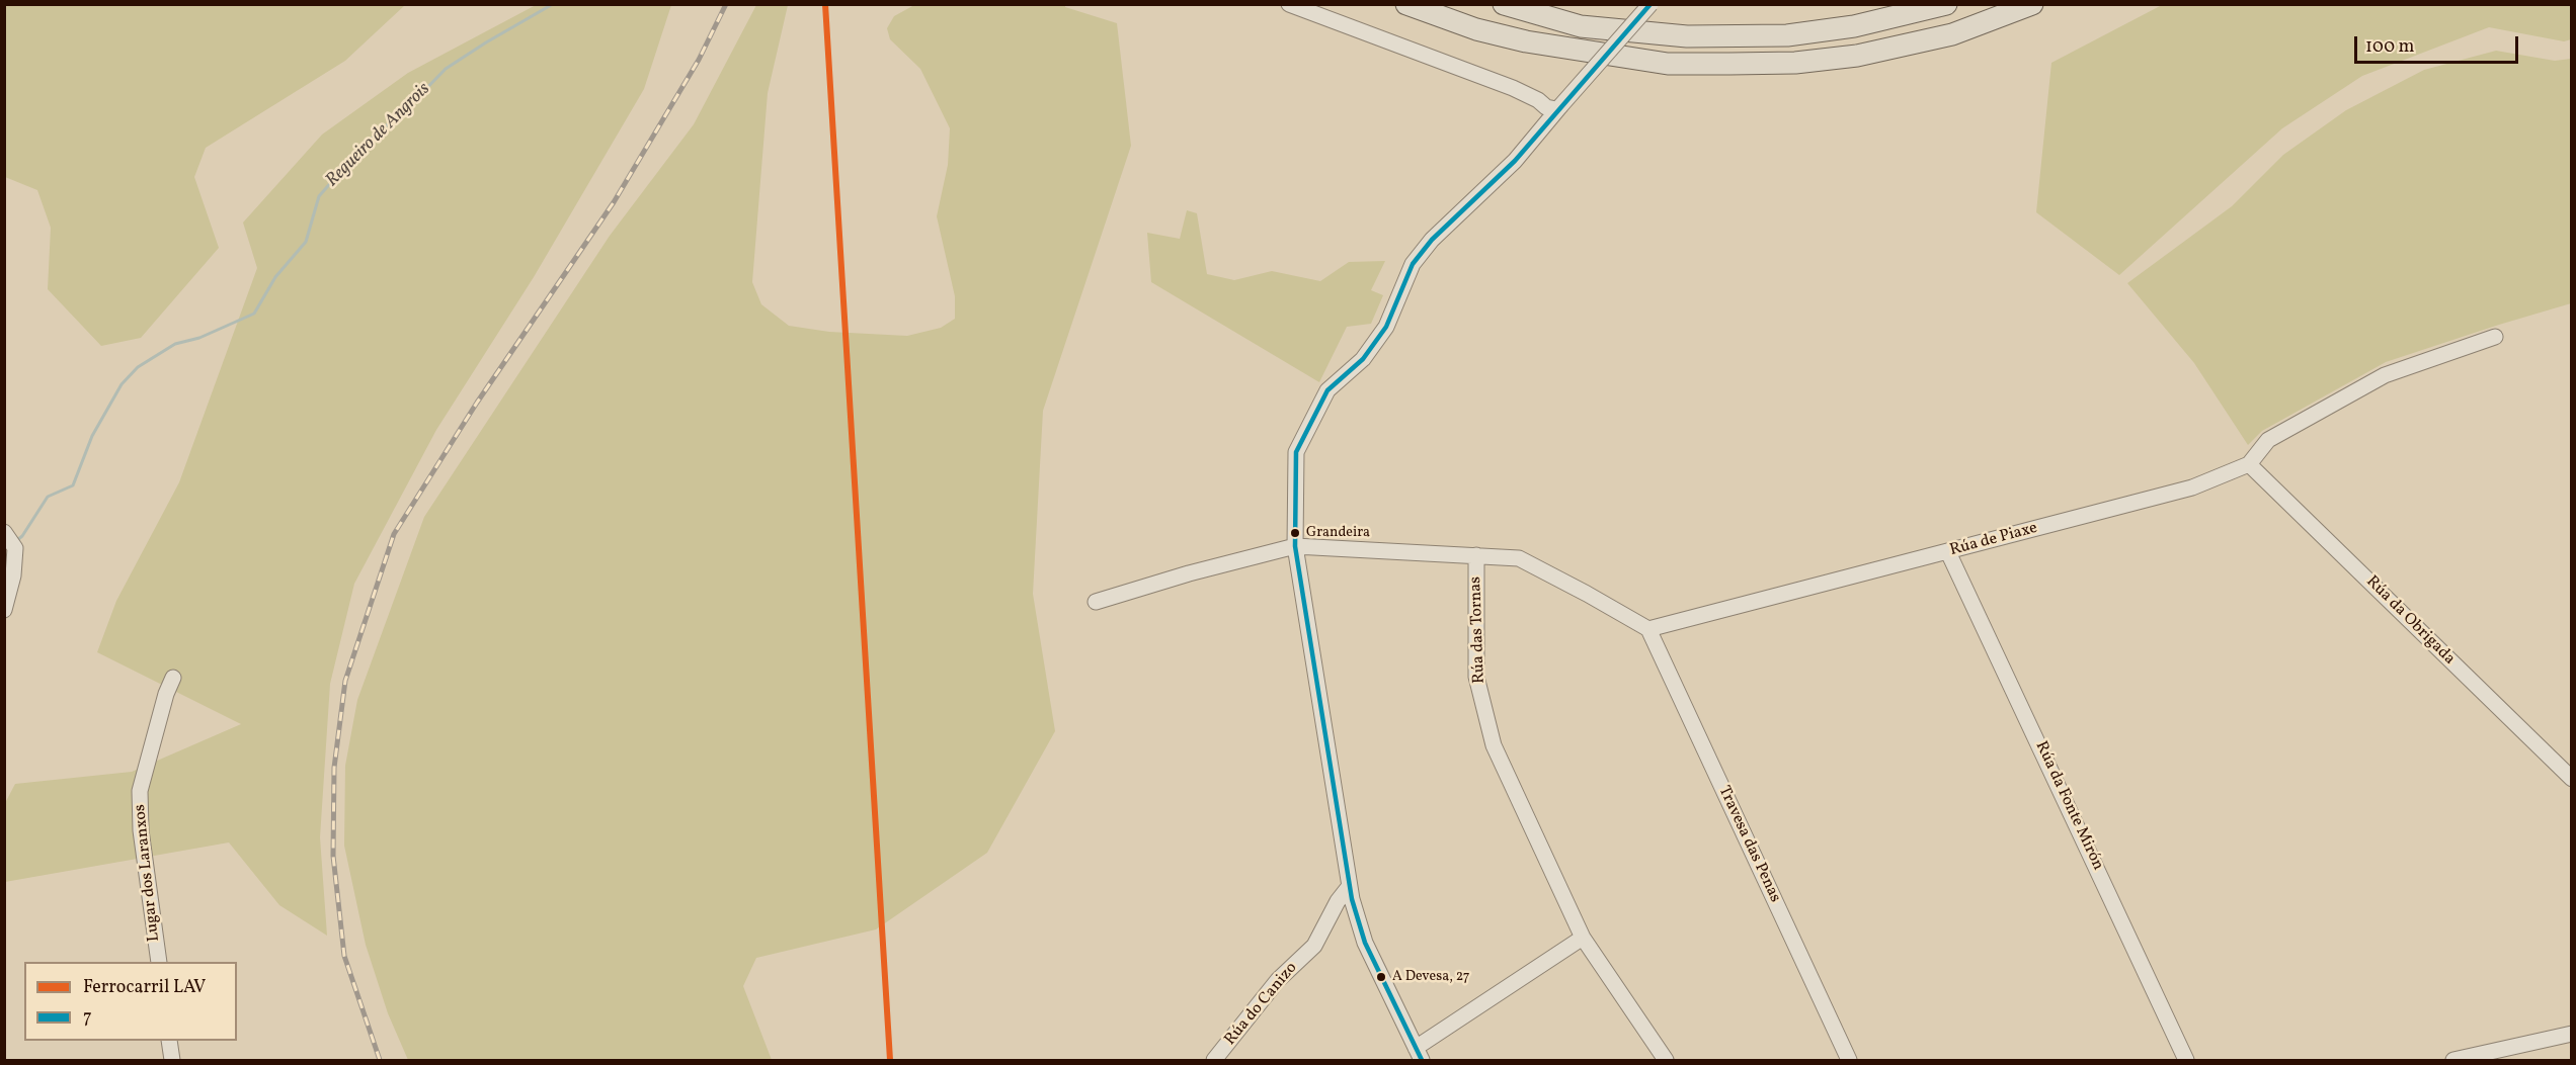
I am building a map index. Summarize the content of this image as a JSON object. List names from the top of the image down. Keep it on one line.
{"streets":{"street":["Rúa de Piaxe","Rúa da Obrigada","Rúa das Tornas","Rúa da Fonte Mirón","Travesa das Penas","Lugar dos Laranxos","Rúa do Canizo"]},"crossings":[["Rúa de Piaxe","Rúa da Obrigada"],["Rúa de Piaxe","Rúa da Fonte Mirón"],["Rúa de Piaxe","Travesa das Penas"]],"water":["Regueiro de Angrois"],"places":["Grandeira","A Devesa, 27"],"lines":["rail line LAV","transit line 7"],"legend":["Ferrocarril LAV","7"],"scale_bar":"100 m"}
